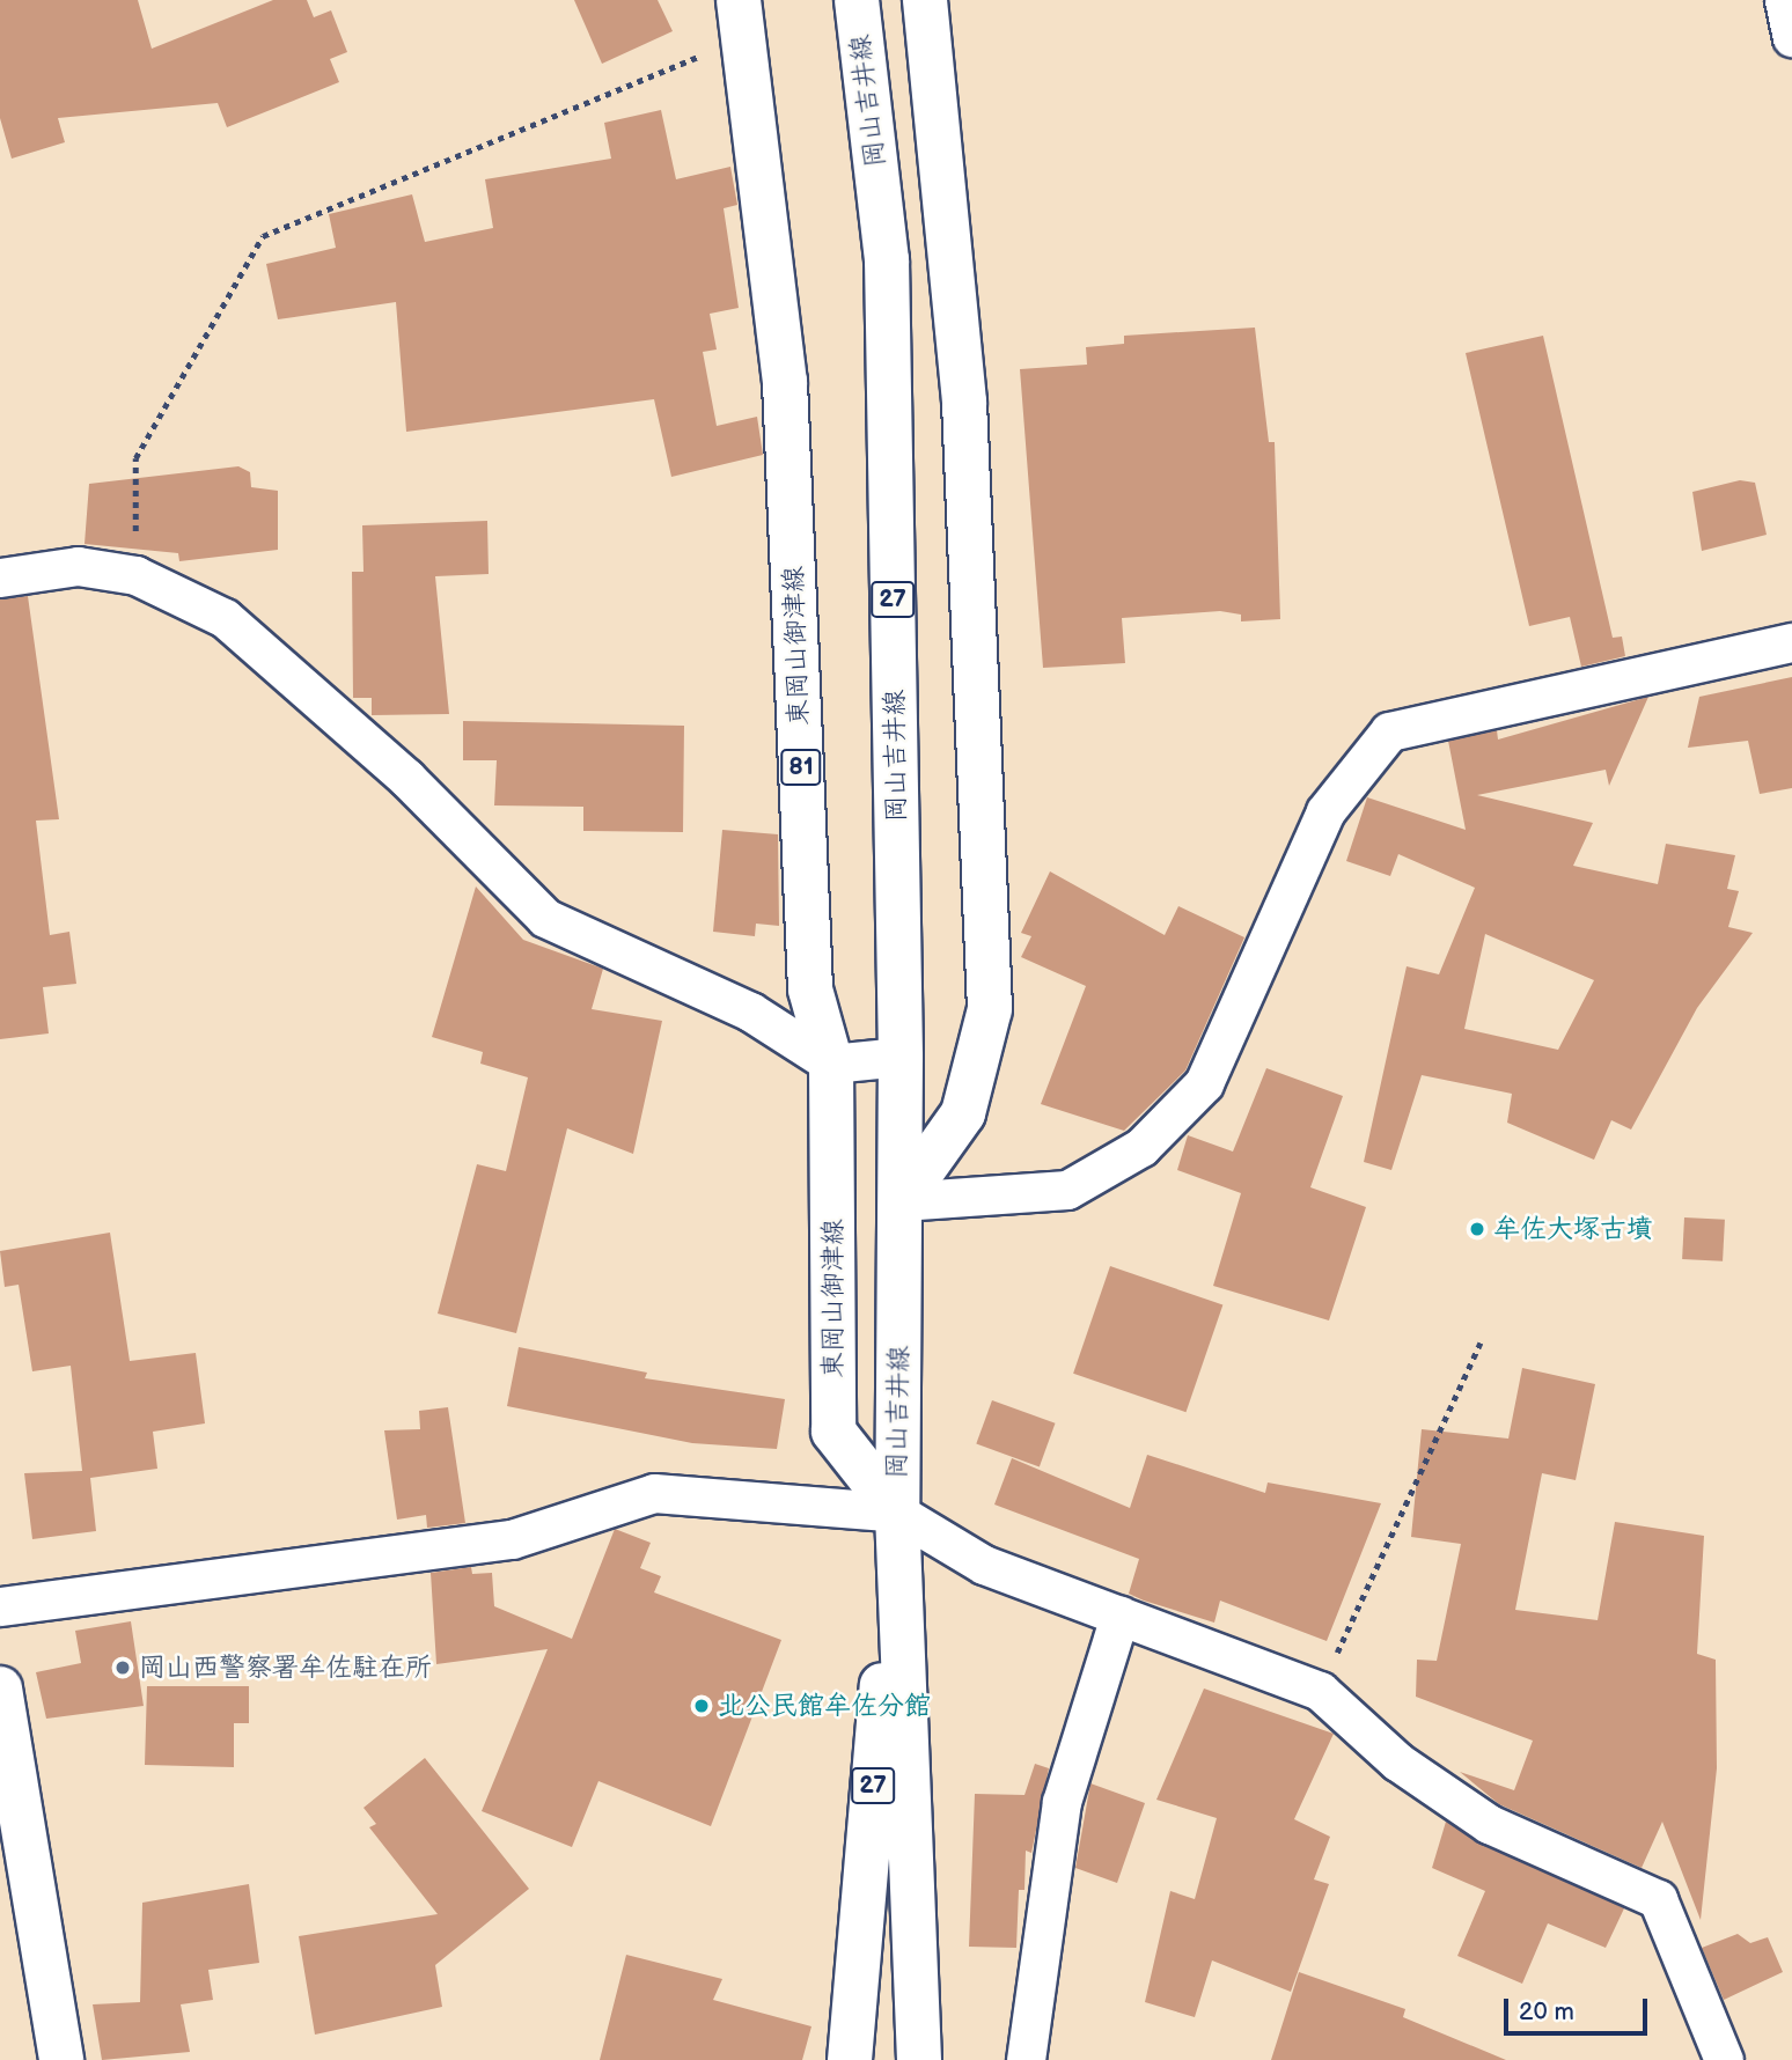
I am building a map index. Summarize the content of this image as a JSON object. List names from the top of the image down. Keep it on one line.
{"streets":{"main road":["岡山吉井線","27","東岡山御津線","81"]},"crossings":[["岡山吉井線","東岡山御津線"]],"places":["牟佐大塚古墳","岡山西警察署牟佐駐在所","北公民館牟佐分館"],"scale_bar":"20 m"}
